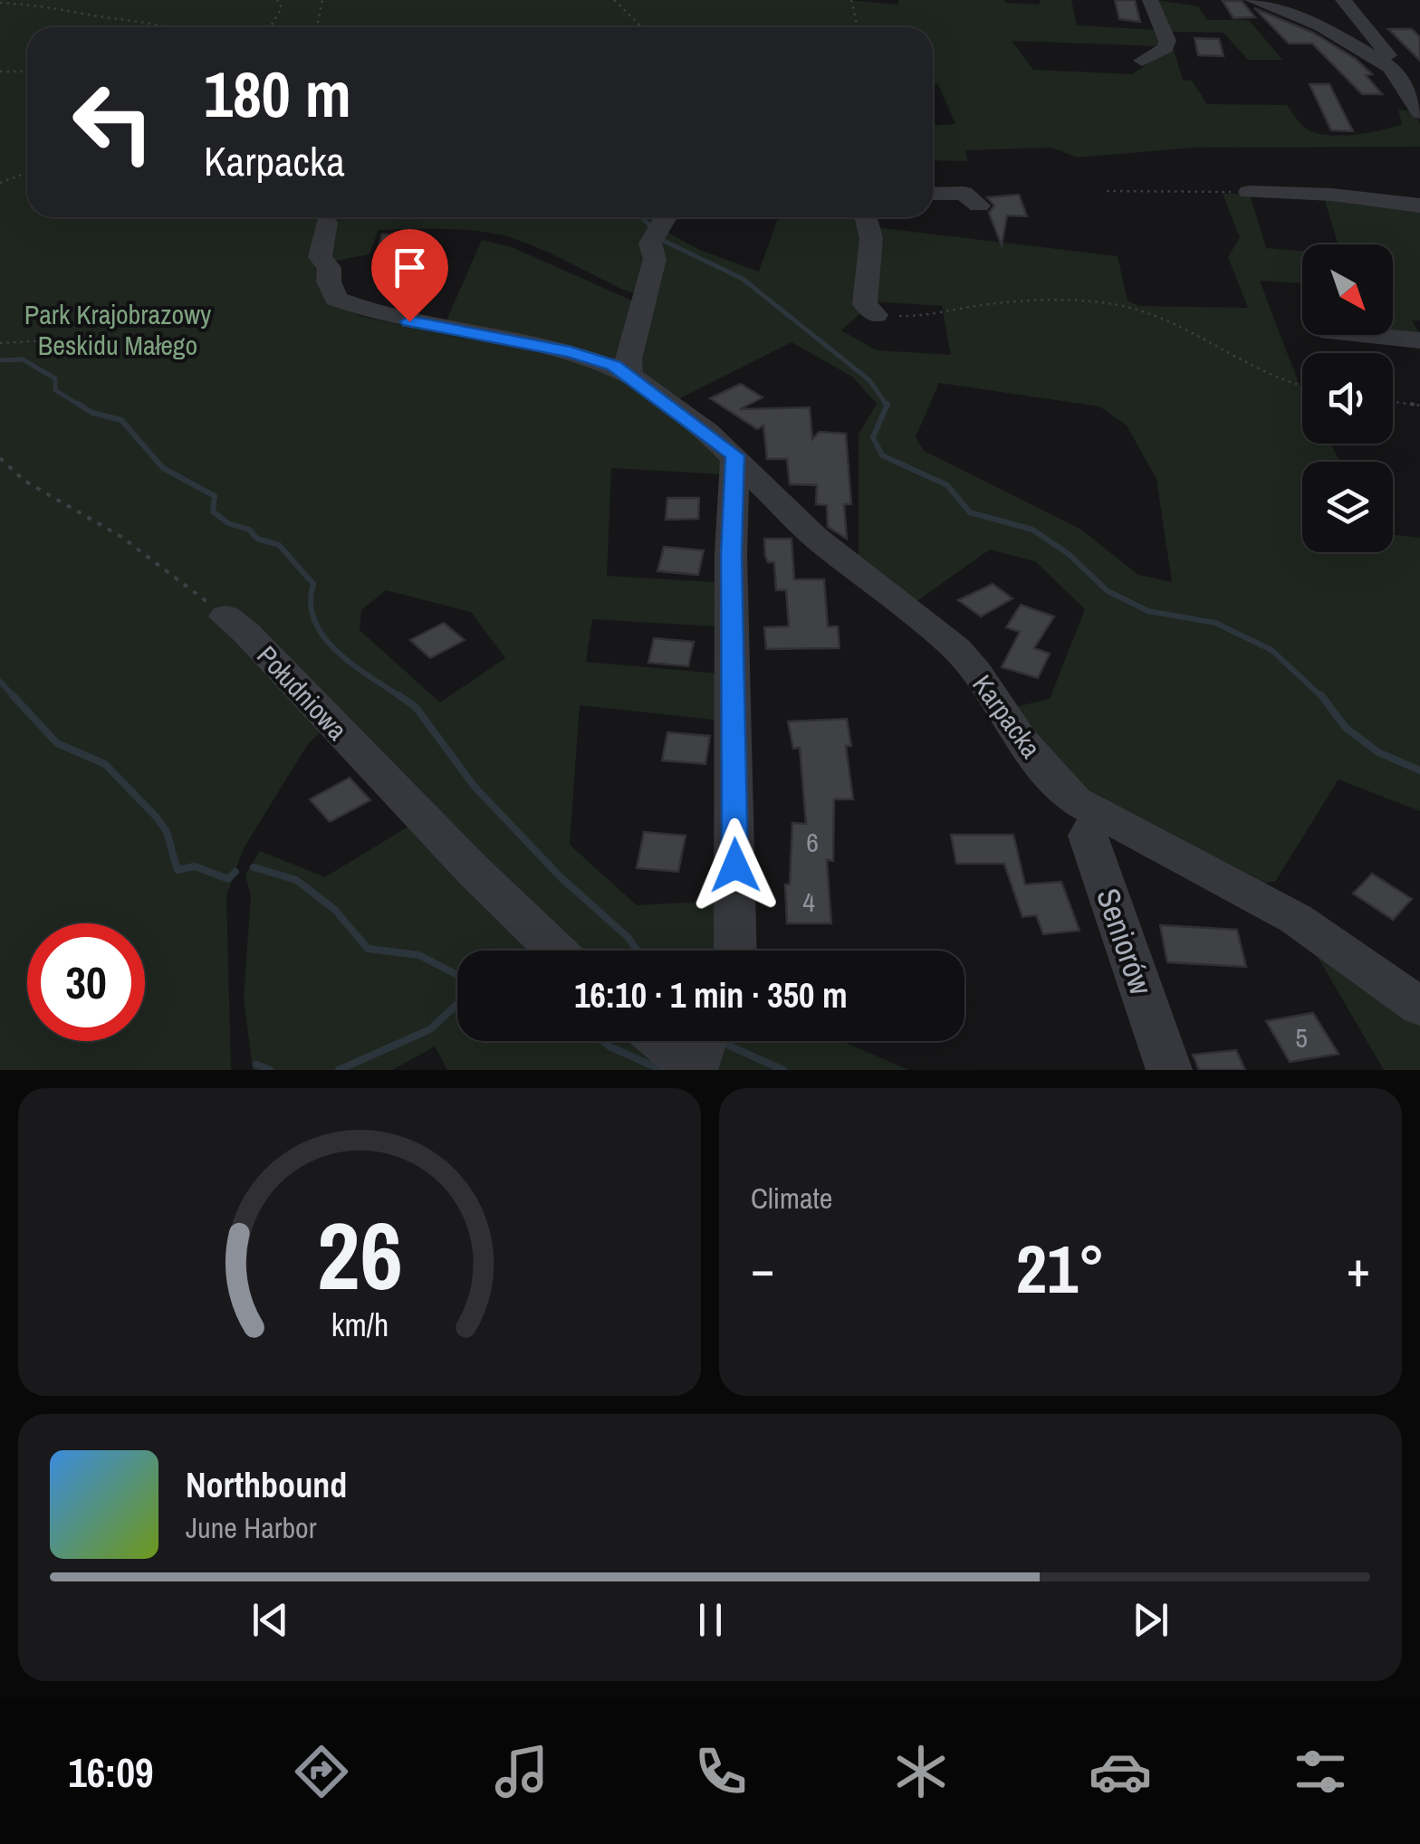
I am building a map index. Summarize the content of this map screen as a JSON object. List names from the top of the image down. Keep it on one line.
{"streets":{"street":["Południowa","Karpacka","Seniorów"]},"crossings":[["Karpacka","Seniorów"]],"parks":["Park Krajobrazowy Beskidu Małego"],"house_numbers":["6","4","5"],"north":"bottom right","page":{"turn":["180 m","Karpacka"],"limit":"30","trip":"16:10 · 1 min · 350 m","tile":"Climate","heat":["−","21°","+"],"song":["Northbound","June Harbor"],"tabs":"16:09","gauge":["26","km/h"]}}
